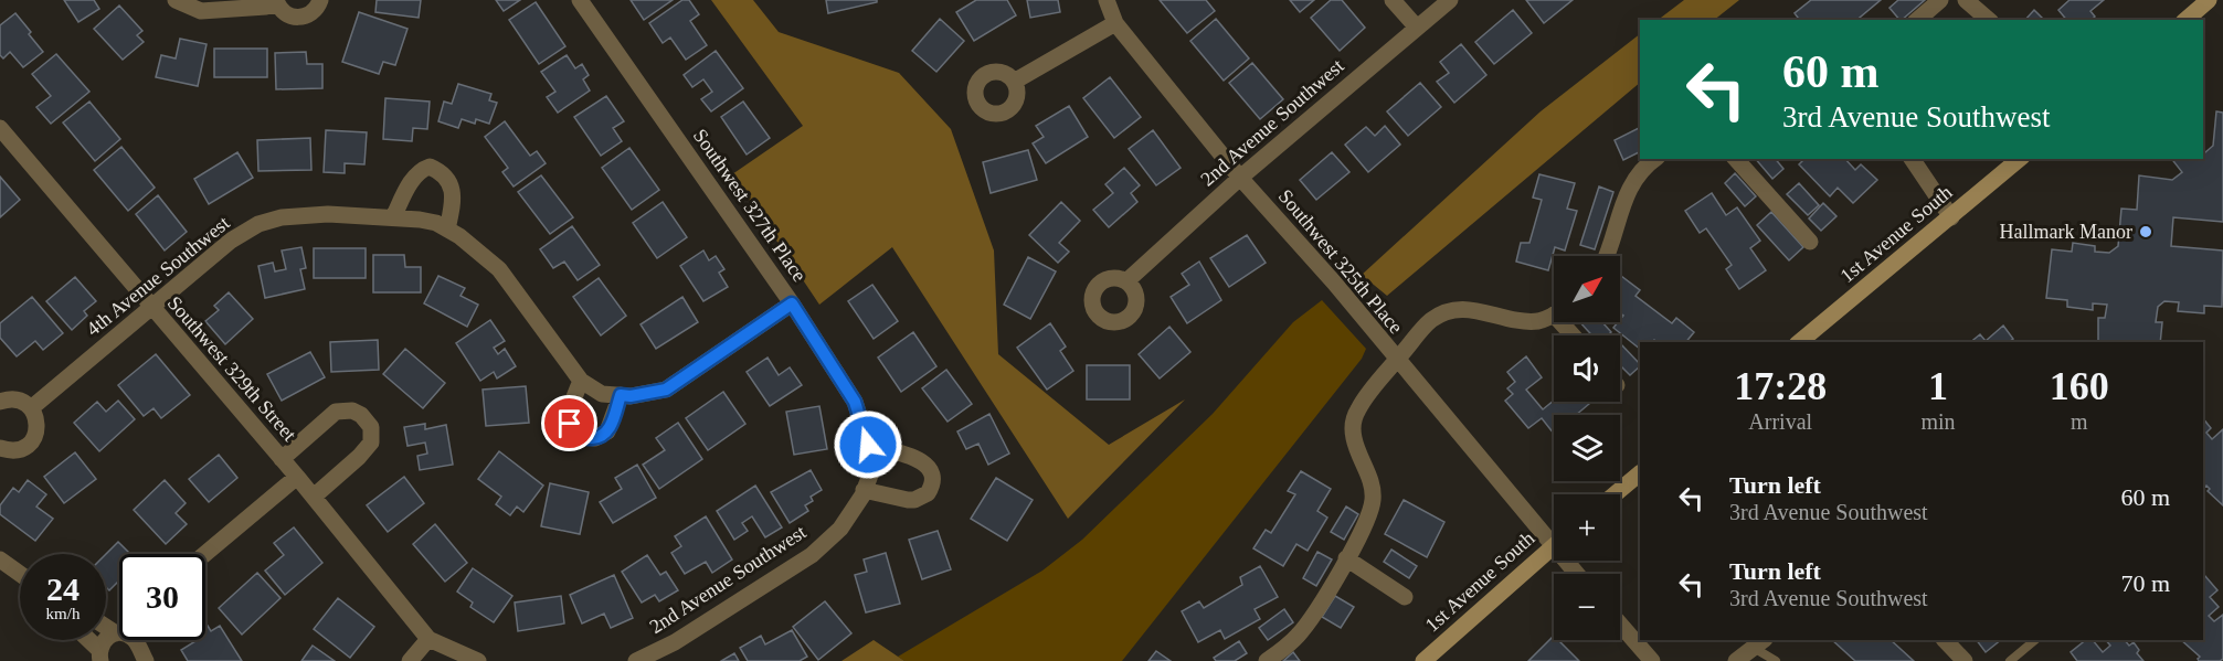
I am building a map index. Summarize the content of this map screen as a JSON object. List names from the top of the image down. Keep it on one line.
{"streets":{"main road":["1st Avenue South"],"street":["2nd Avenue Southwest","Southwest 327th Place","Southwest 325th Place","4th Avenue Southwest","Southwest 329th Street"]},"crossings":[["2nd Avenue Southwest","Southwest 327th Place"],["2nd Avenue Southwest","Southwest 325th Place"],["1st Avenue South","Southwest 325th Place"],["4th Avenue Southwest","Southwest 329th Street"]],"places":["Hallmark Manor"],"north":"top right","page":{"turn":["60 m","3rd Avenue Southwest"],"map_buttons":["+","−"],"eta":["17:28","Arrival","1","min","160","m"],"list":[{"name":"Turn left","note":"3rd Avenue Southwest","value":"60 m"},{"name":"Turn left","note":"3rd Avenue Southwest","value":"70 m"}],"speed":"24 km/h","limit":"30"}}
